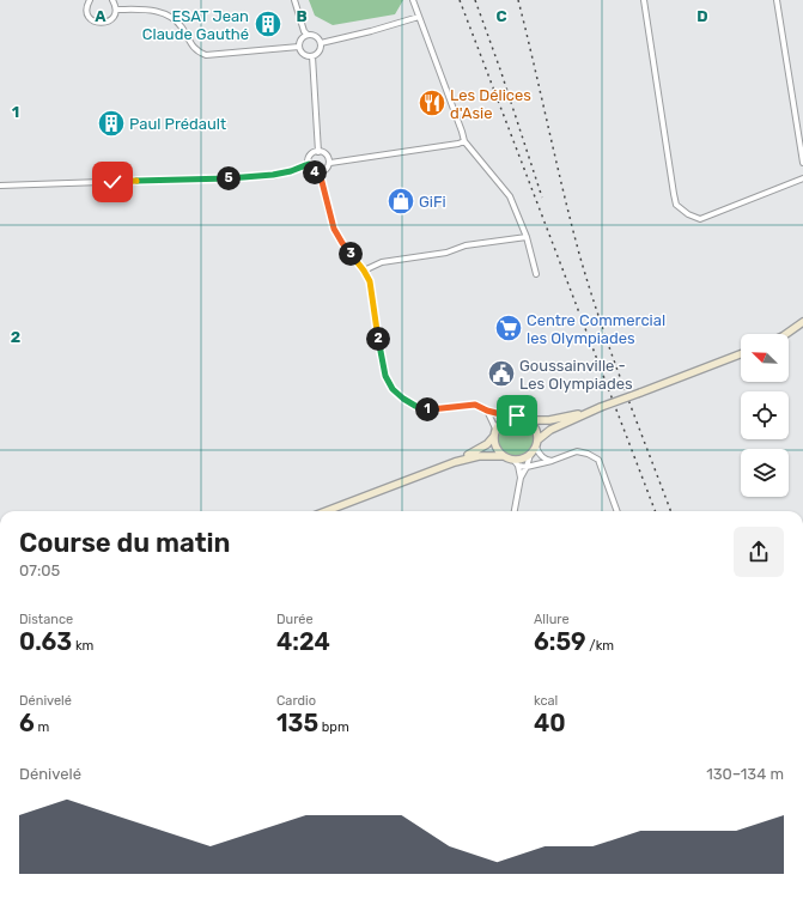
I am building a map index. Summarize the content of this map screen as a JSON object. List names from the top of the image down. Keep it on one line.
{"places":{"building":["ESAT Jean Claude Gauthé","Paul Prédault"],"restaurant":["Les Délices d'Asie"],"shop":["GiFi"],"supermarket":["Centre Commercial les Olympiades"],"public building":["Goussainville - Les Olympiades"]},"north":"top left","page":{"pins":["4","5","3","2","1"],"heading":["Course du matin","07:05"],"stats":[["Distance","0.63 km"],["Durée","4:24"],["Allure","6:59 /km"],["Dénivelé","6 m"],["Cardio","135 bpm"],["kcal","40"]],"chart":["Dénivelé","130–134 m"]},"grid":{"columns":["A","B","C","D"],"rows":["1","2"]}}
